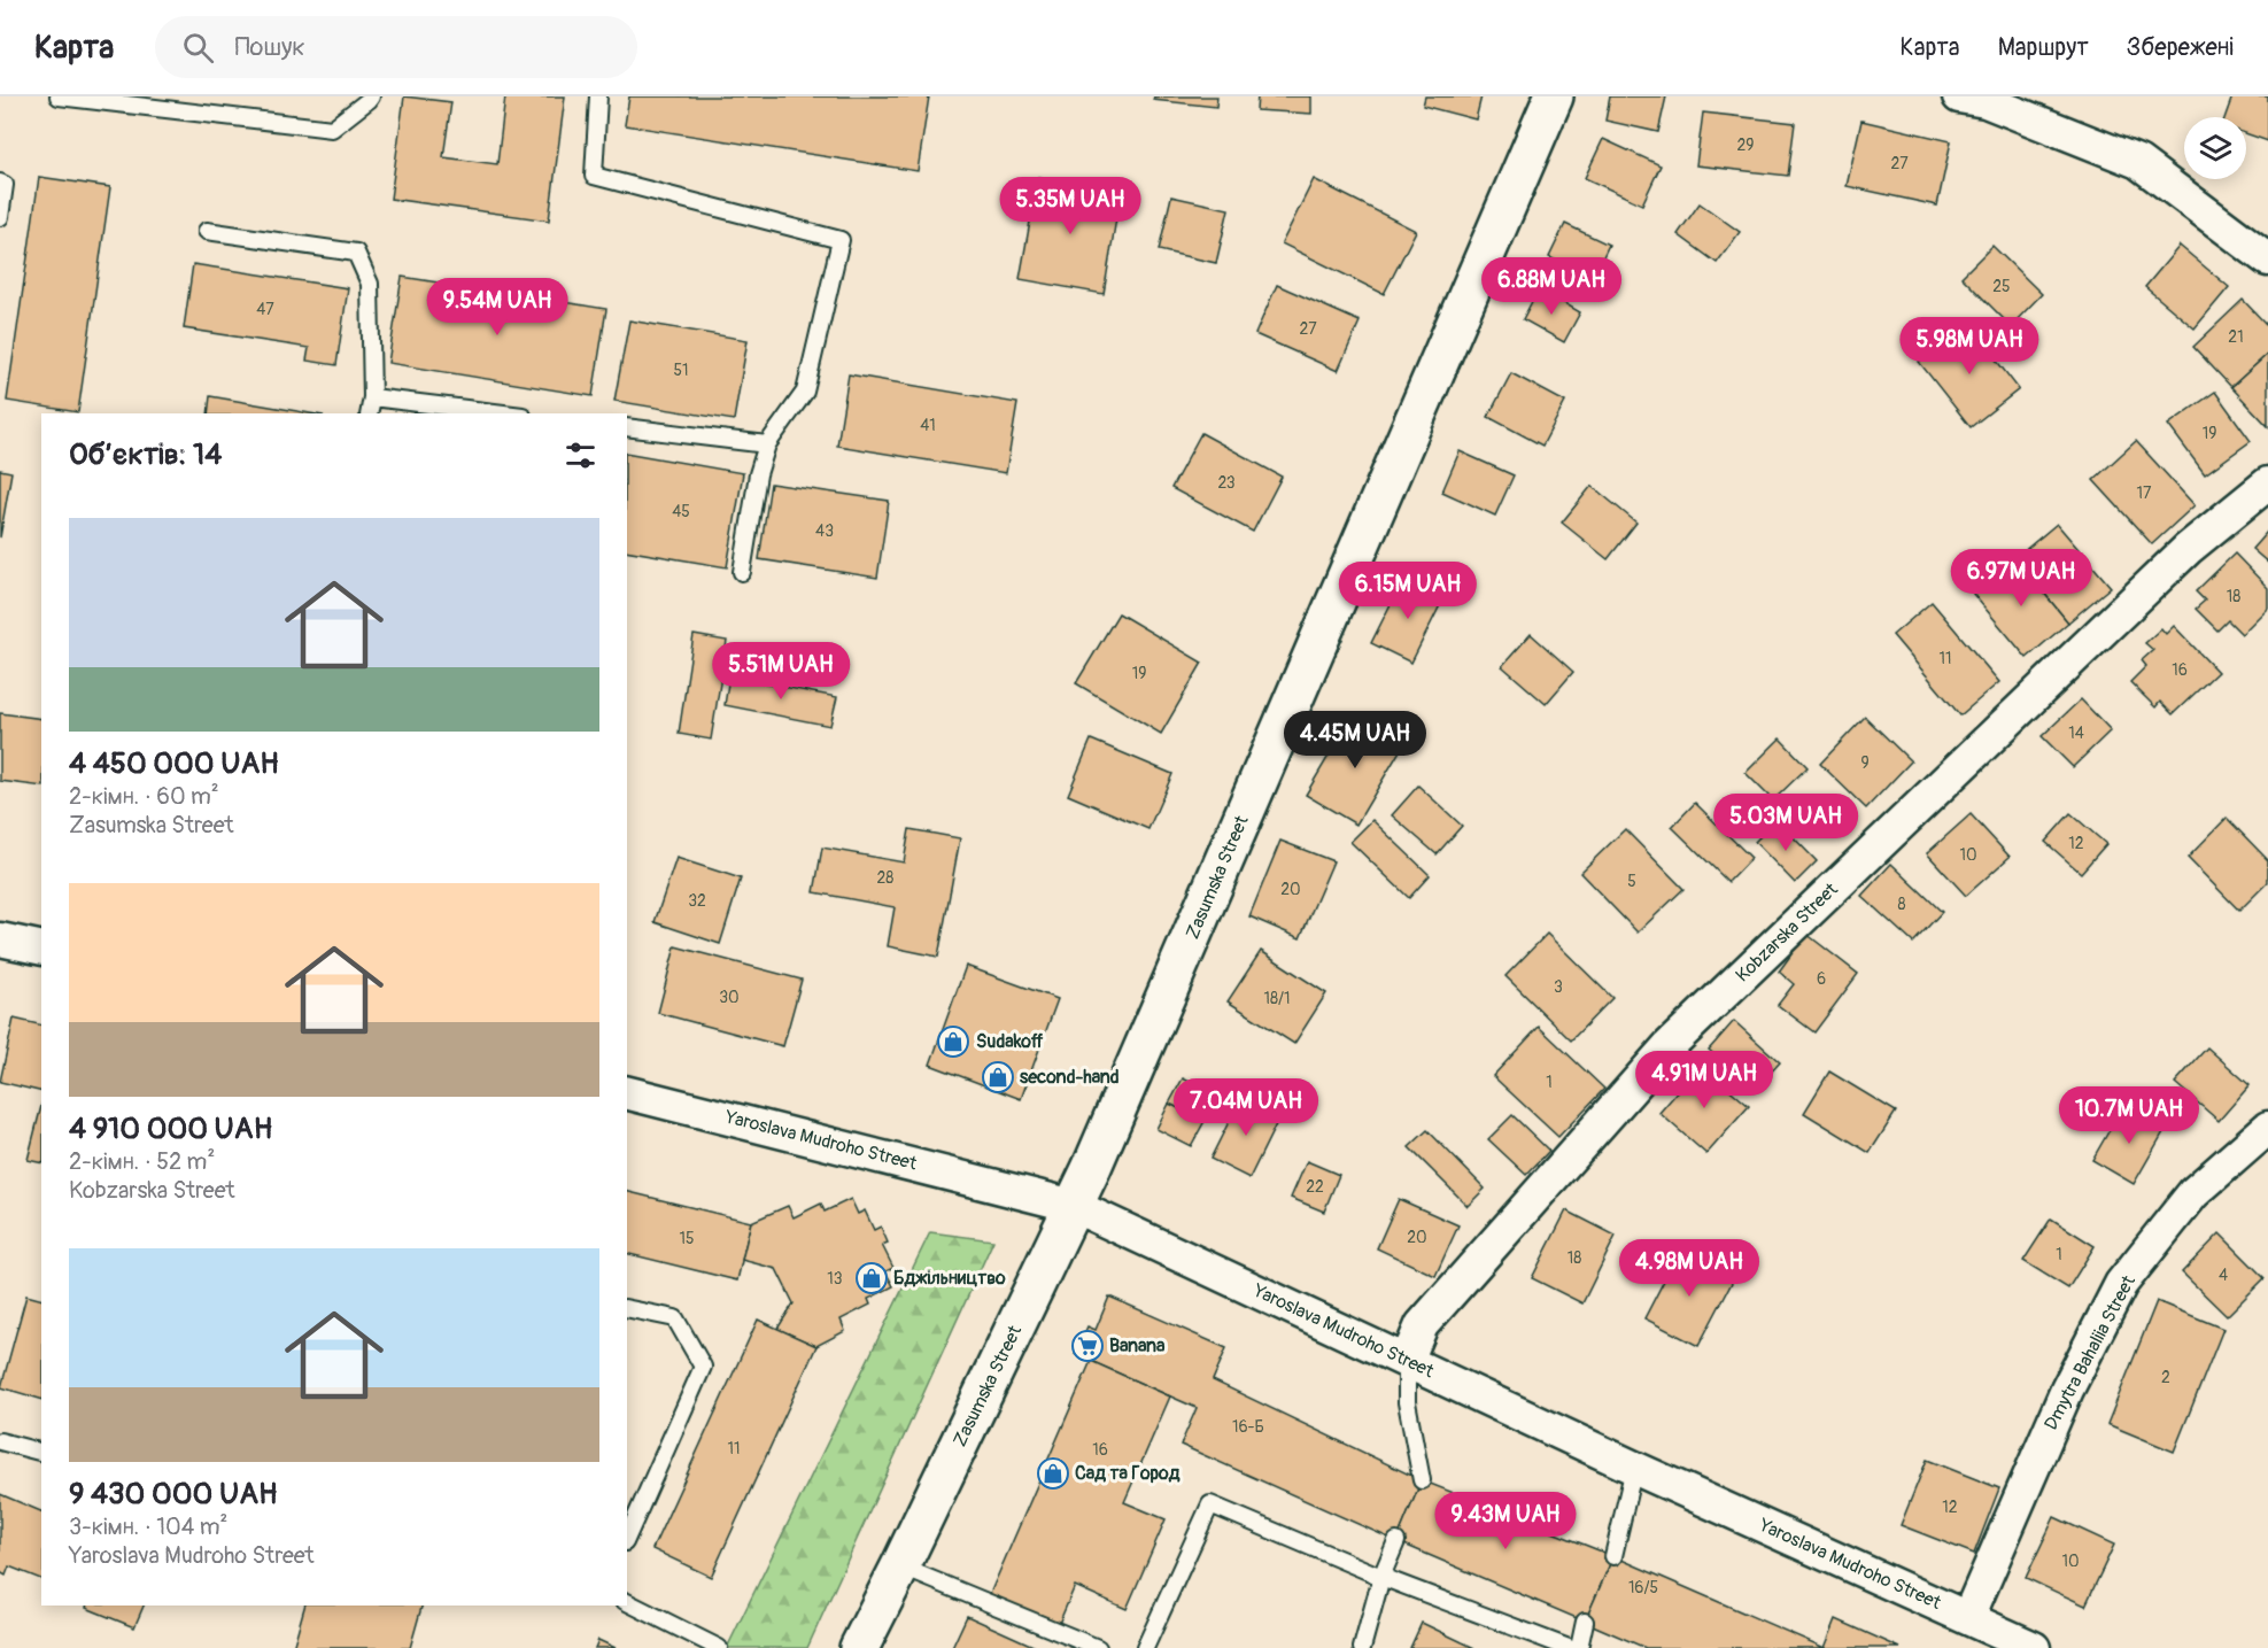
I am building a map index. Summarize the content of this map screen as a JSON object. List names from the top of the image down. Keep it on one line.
{"streets":{"street":["Zasumska Street","Kobzarska Street","Yaroslava Mudroho Street","Dmytra Bahaliia Street"]},"crossings":[["Zasumska Street","Yaroslava Mudroho Street"],["Kobzarska Street","Yaroslava Mudroho Street"],["Yaroslava Mudroho Street","Dmytra Bahaliia Street"]],"places":{"shop":["Sudakoff","second-hand","Бджільництво","Сад та Город"],"supermarket":["Banana"]},"house_numbers":["29","27","25","47","27","21","51","41","19","23","17","45","43","18","11","16","19","14","9","12","10","28","5","20","32","8","6","3","30","18/1","1","22","20","15","1","18","4","13","2","16-Б","11","16","12","10","16/5"],"page":{"header":"Карта","search":"Пошук","nav":["Карта","Маршрут","Збережені"],"price":["5.35M UAH","6.88M UAH","9.54M UAH","5.98M UAH","6.97M UAH","6.15M UAH","5.51M UAH","4.45M UAH","5.03M UAH","4.91M UAH","7.04M UAH","10.7M UAH","4.98M UAH","9.43M UAH"],"heading":"Об’єктів: 14","list":[{"name":"4 450 000 UAH","note":"2-кімн. · 60 m² · Zasumska Street"},{"name":"4 910 000 UAH","note":"2-кімн. · 52 m² · Kobzarska Street"},{"name":"9 430 000 UAH","note":"3-кімн. · 104 m² · Yaroslava Mudroho Street"}]}}
